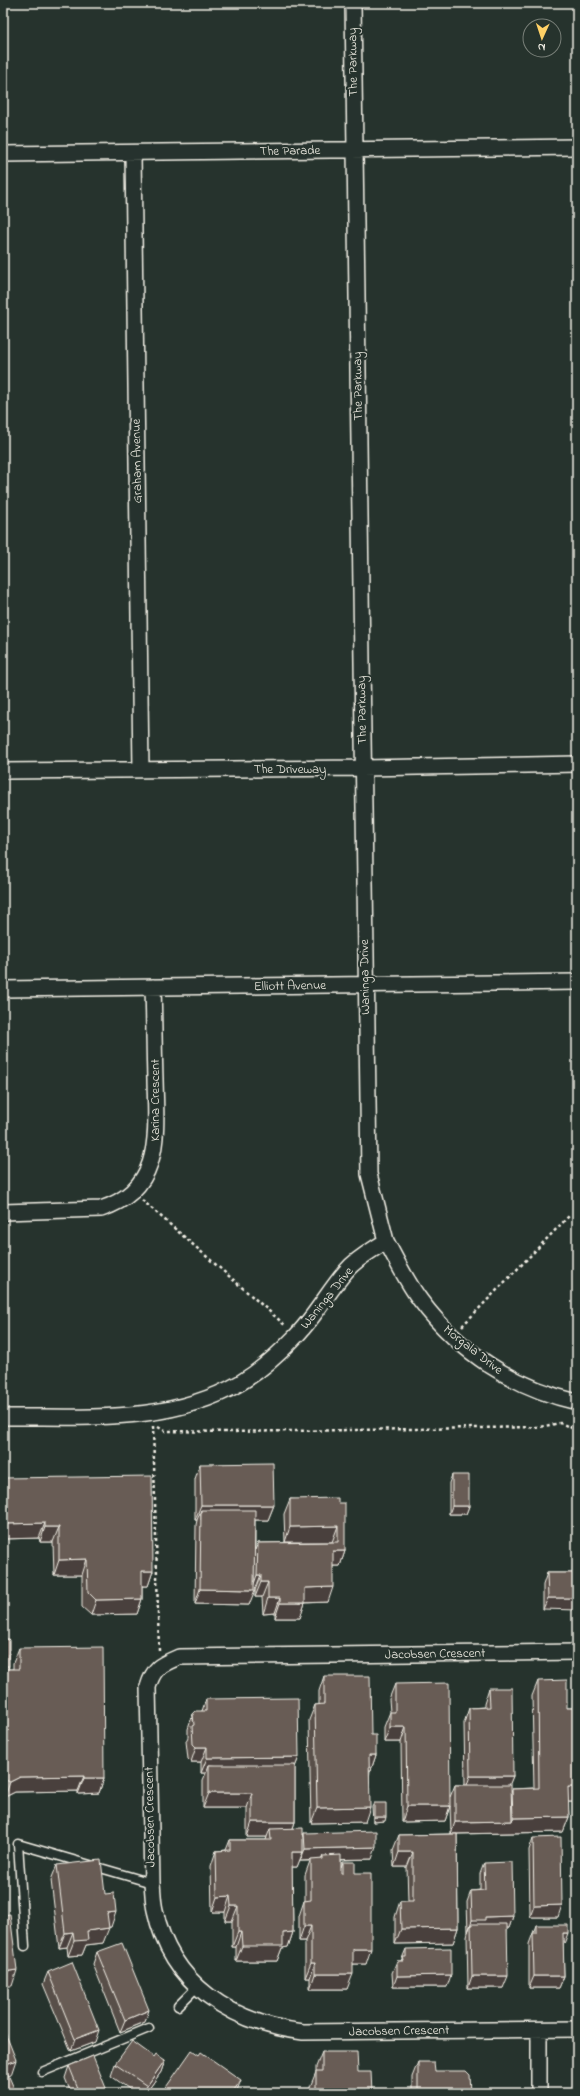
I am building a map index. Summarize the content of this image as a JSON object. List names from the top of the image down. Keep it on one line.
{"streets":{"street":["The Parkway","The Parade","Graham Avenue","The Driveway","Waninga Drive","Elliott Avenue","Karina Crescent","Morgala Drive","Jacobsen Crescent"]},"crossings":[["The Parkway","The Parade"],["The Parkway","The Driveway"],["The Parkway","Waninga Drive"],["The Parade","Graham Avenue"],["Graham Avenue","The Driveway"],["The Driveway","Waninga Drive"],["Waninga Drive","Elliott Avenue"],["Waninga Drive","Morgala Drive"],["Elliott Avenue","Karina Crescent"]],"north":"bottom"}
